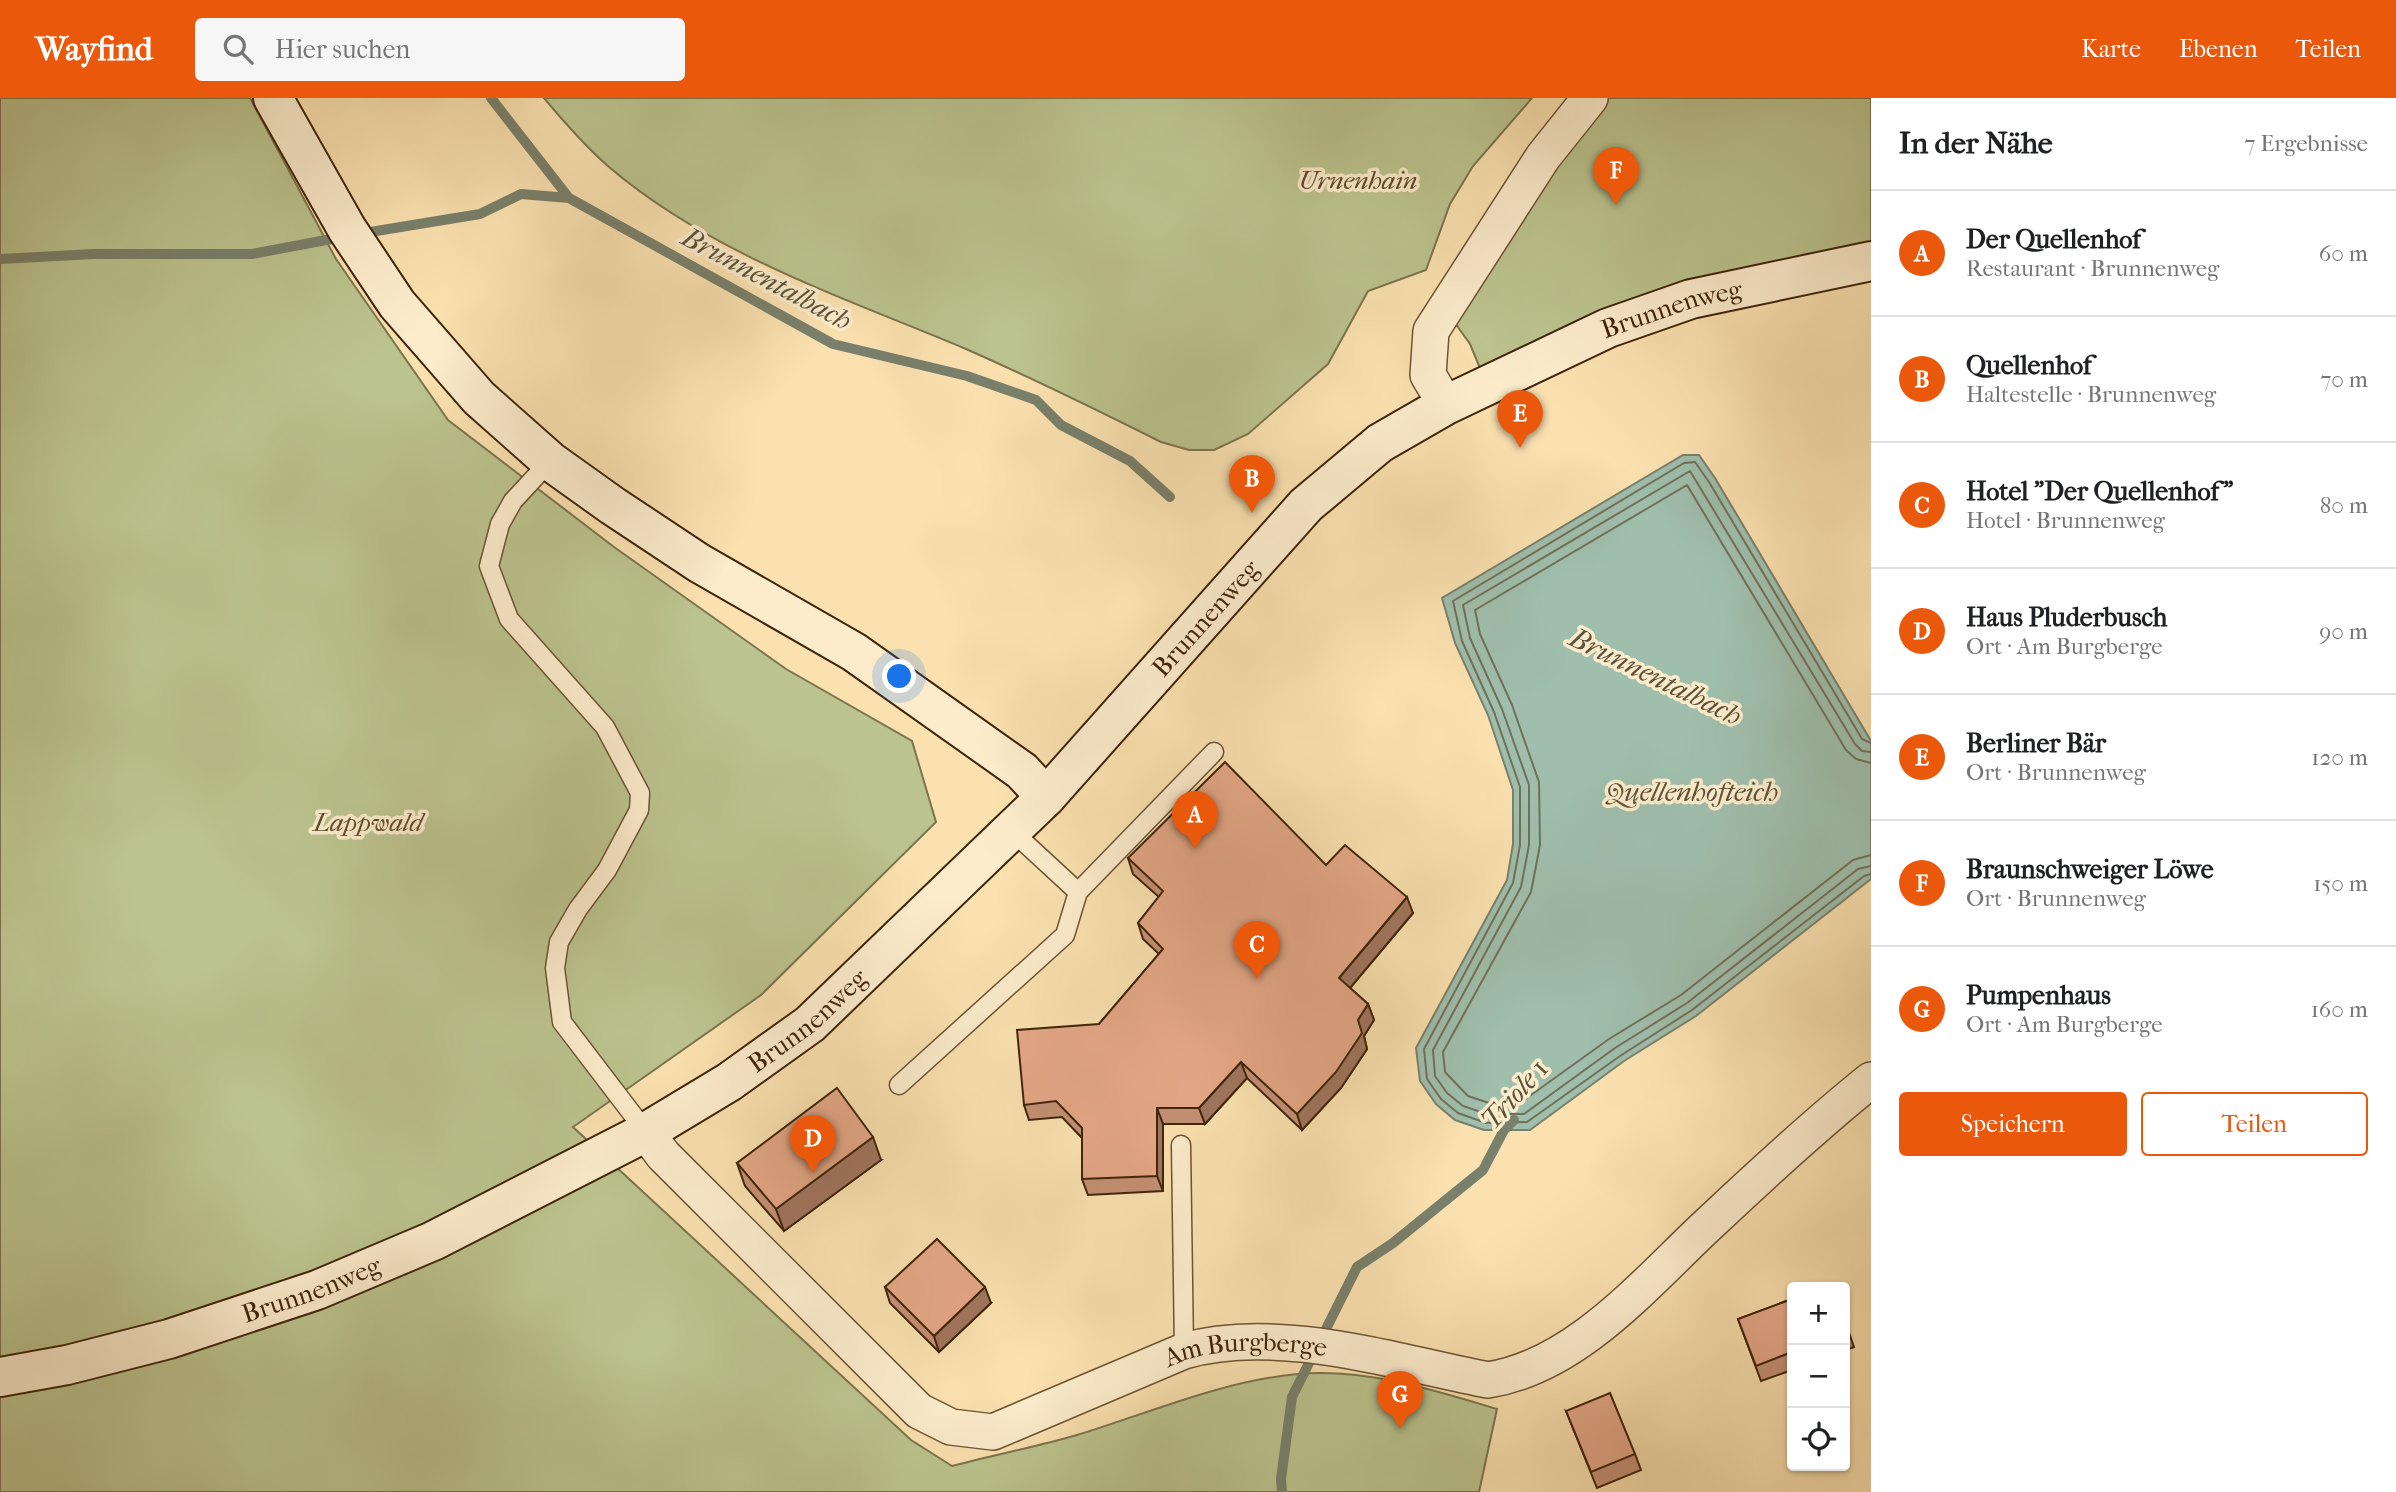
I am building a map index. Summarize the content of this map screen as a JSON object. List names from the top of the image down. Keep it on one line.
{"streets":{"main road":["Brunnenweg"],"street":["Am Burgberge"]},"crossings":[["Brunnenweg","Am Burgberge"]],"water":["Brunnentalbach","Quellenhofteich","Triole 1"],"parks":["Urnenhain","Lappwald"],"page":{"header":"Wayfind","search":"Hier suchen","nav":["Karte","Ebenen","Teilen"],"heading":["In der Nähe","7 Ergebnisse"],"pins":["F","E","B","A","C","D","G"],"list":[{"mark":"A","name":"Der Quellenhof","note":"Restaurant · Brunnenweg","value":"60 m"},{"mark":"B","name":"Quellenhof","note":"Haltestelle · Brunnenweg","value":"70 m"},{"mark":"C","name":"Hotel \"Der Quellenhof\"","note":"Hotel · Brunnenweg","value":"80 m"},{"mark":"D","name":"Haus Pluderbusch","note":"Ort · Am Burgberge","value":"90 m"},{"mark":"E","name":"Berliner Bär","note":"Ort · Brunnenweg","value":"120 m"},{"mark":"F","name":"Braunschweiger Löwe","note":"Ort · Brunnenweg","value":"150 m"},{"mark":"G","name":"Pumpenhaus","note":"Ort · Am Burgberge","value":"160 m"}],"buttons":["Speichern","Teilen"],"map_buttons":["+","−"]}}
